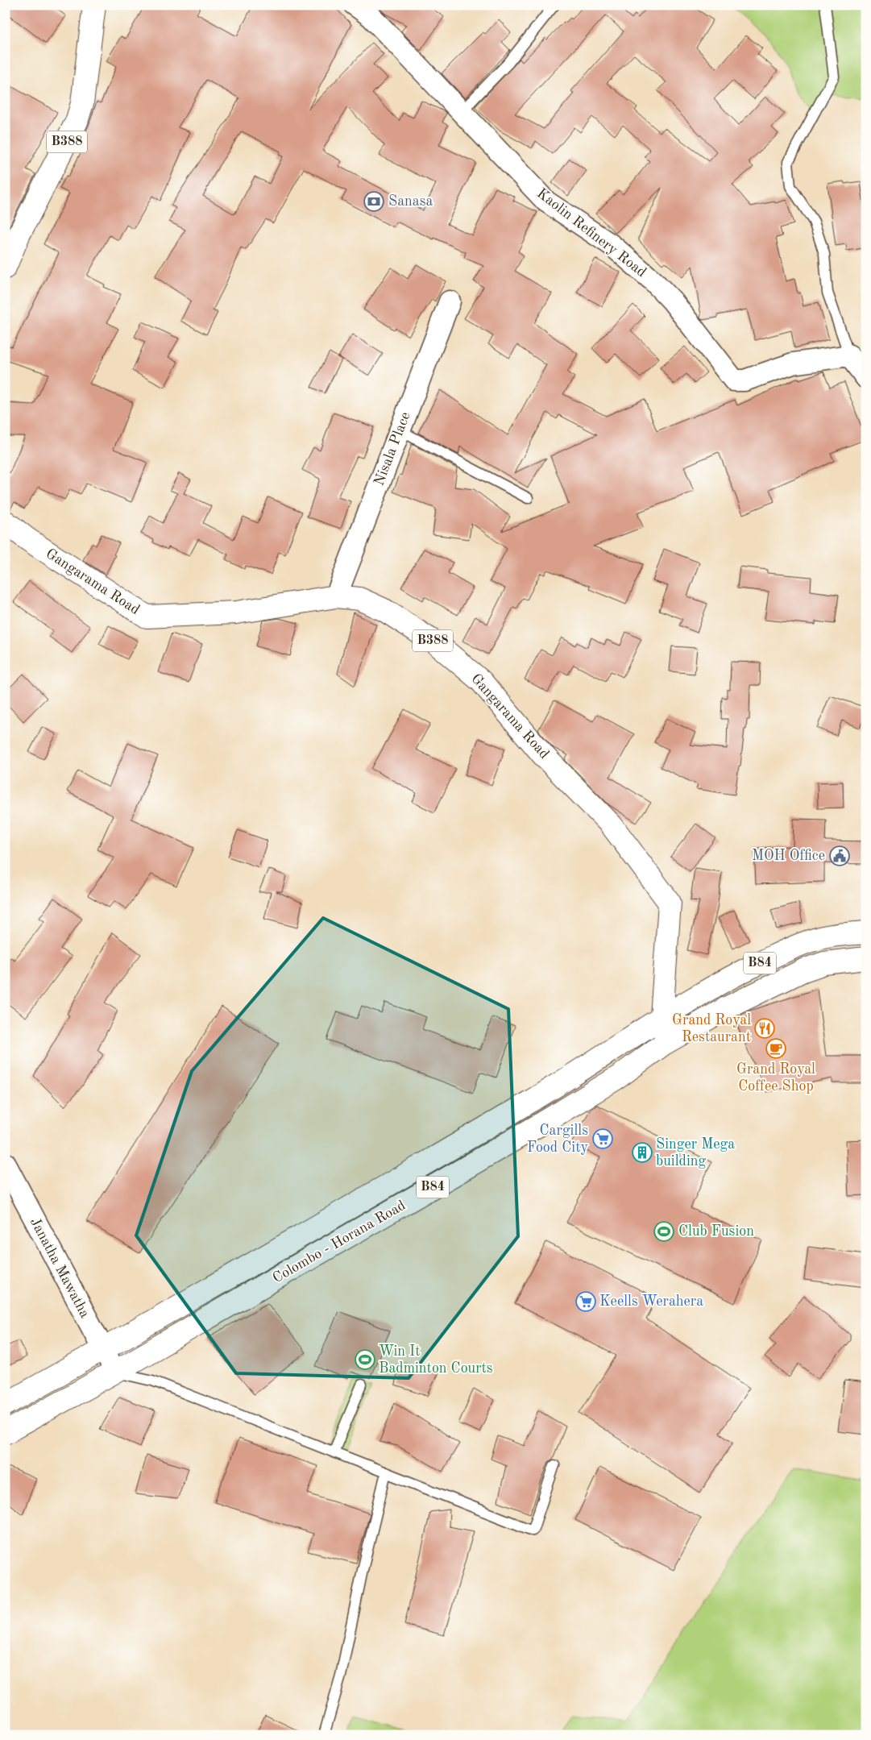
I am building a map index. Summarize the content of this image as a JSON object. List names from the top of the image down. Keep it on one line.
{"streets":{"main road":["B388","Gangarama Road","B84","Colombo - Horana Road"],"street":["Kaolin Refinery Road","Nisala Place","Janatha Mawatha"]},"crossings":[["Nisala Place","Gangarama Road"],["Gangarama Road","Colombo - Horana Road"],["Colombo - Horana Road","Janatha Mawatha"]],"places":{"bank":["Sanasa"],"public building":["MOH Office"],"restaurant":["Grand Royal Restaurant"],"cafe":["Grand Royal Coffee Shop"],"supermarket":["Cargills Food City","Keells Werahera"],"building":["Singer Mega building"],"sports":["Club Fusion","Win It Badminton Courts"]}}
